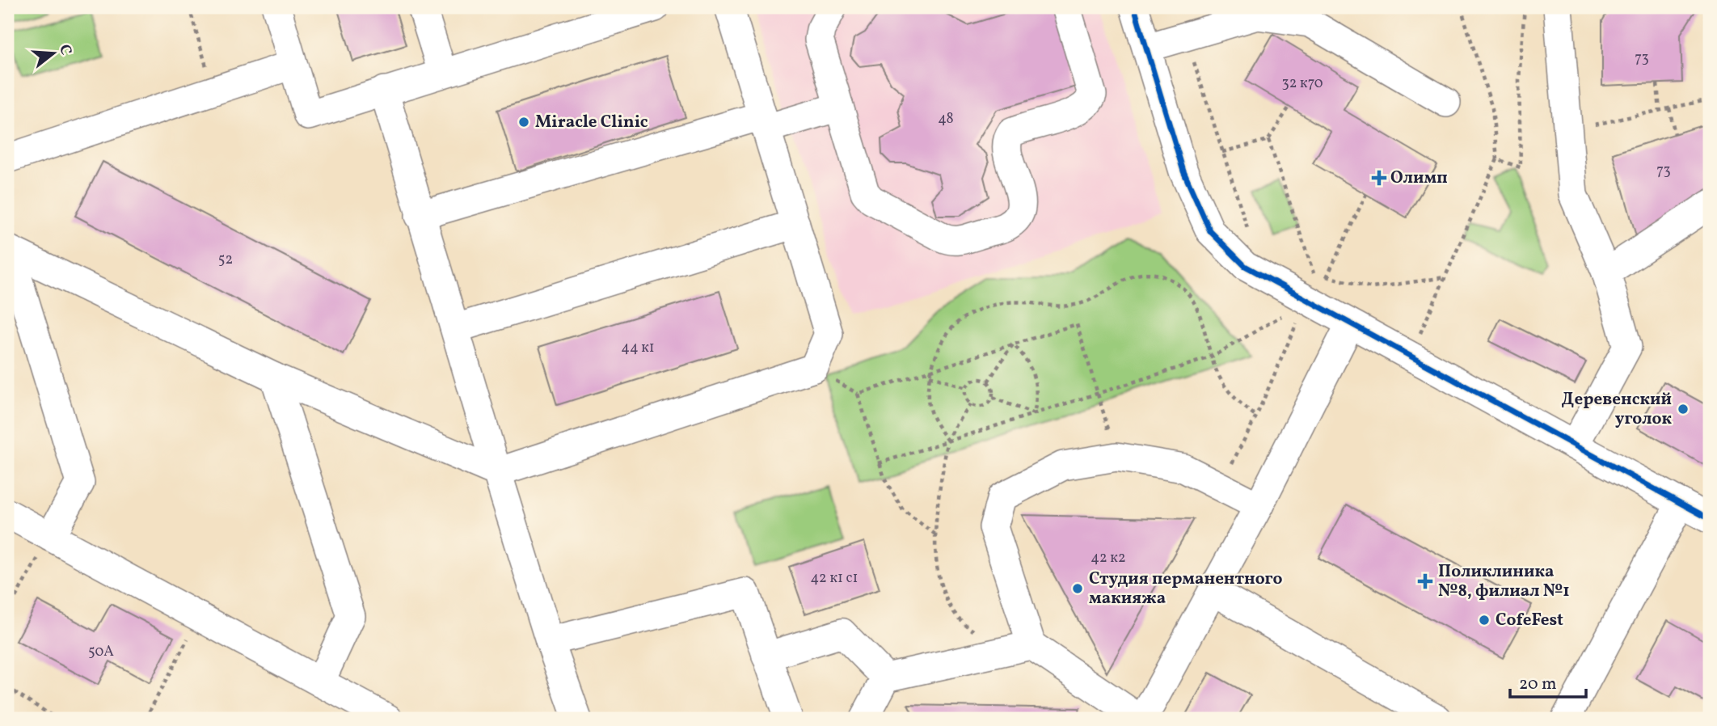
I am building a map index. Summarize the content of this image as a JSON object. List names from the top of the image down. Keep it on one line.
{"places":{"other":["Miracle Clinic","Деревенский уголок","Студия перманентного макияжа","CofeFest"],"health":["Олимп","Поликлиника №8, филиал №1"]},"house_numbers":["73","32 к70","48","73","52","44 к1","42 к2","42 к1 с1","50А"],"scale_bar":"20 m","north":"right"}
